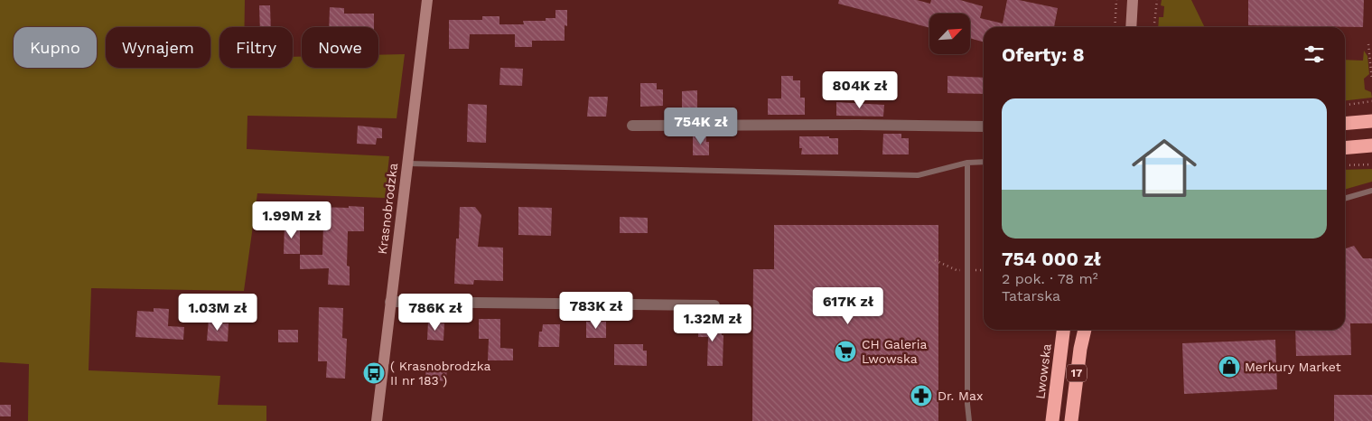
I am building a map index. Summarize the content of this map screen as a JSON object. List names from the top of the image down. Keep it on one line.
{"streets":{"highway":["Lwowska","17"],"street":["Krasnobrodzka"]},"places":{"supermarket":["CH Galeria Lwowska"],"shop":["Merkury Market"],"bus stop":["( Krasnobrodzka II nr 183 )"],"pharmacy":["Dr. Max"]},"north":"top right","page":{"chip":["Kupno","Wynajem","Filtry","Nowe"],"heading":"Oferty: 8","price":["804K zł","754K zł","1.99M zł","617K zł","783K zł","1.03M zł","786K zł","1.32M zł"],"list":[{"name":"754 000 zł","note":"2 pok. · 78 m² · Tatarska"}]}}
